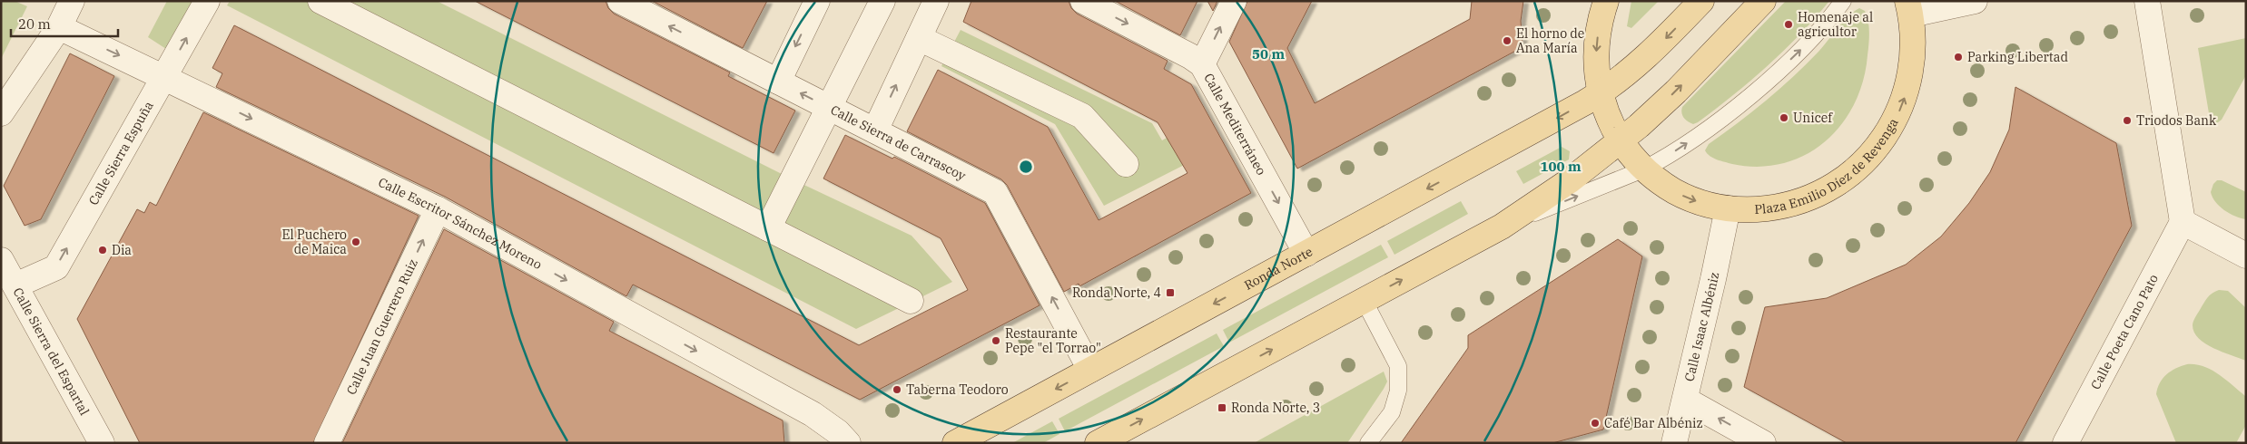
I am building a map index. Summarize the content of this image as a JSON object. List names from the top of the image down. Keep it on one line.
{"streets":{"main road":["Plaza Emilio Díez de Revenga","Ronda Norte"],"street":["Calle Mediterráneo","Calle Sierra de Carrascoy","Calle Sierra Espuña","Calle Escritor Sánchez Moreno","Calle Juan Guerrero Ruiz","Calle Isaac Albéniz","Calle Poeta Cano Pato","Calle Sierra del Espartal"]},"crossings":[["Calle Mediterráneo","Ronda Norte"],["Calle Sierra de Carrascoy","Ronda Norte"],["Calle Sierra Espuña","Calle Escritor Sánchez Moreno"],["Calle Sierra Espuña","Calle Sierra del Espartal"],["Plaza Emilio Díez de Revenga","Ronda Norte"],["Plaza Emilio Díez de Revenga","Calle Isaac Albéniz"],["Calle Escritor Sánchez Moreno","Calle Juan Guerrero Ruiz"]],"one_way":["Calle Juan Guerrero Ruiz"],"places":{"other":["Homenaje al agricultor","El horno de Ana María","Parking Libertad","Unicef","Triodos Bank","El Puchero de Maica","Dia","Restaurante Pepe \"el Torrao\"","Taberna Teodoro","Café Bar Albéniz"],"transit":["Ronda Norte, 4","Ronda Norte, 3"]},"scale_bar":"20 m","rings":["50 m","100 m"]}
